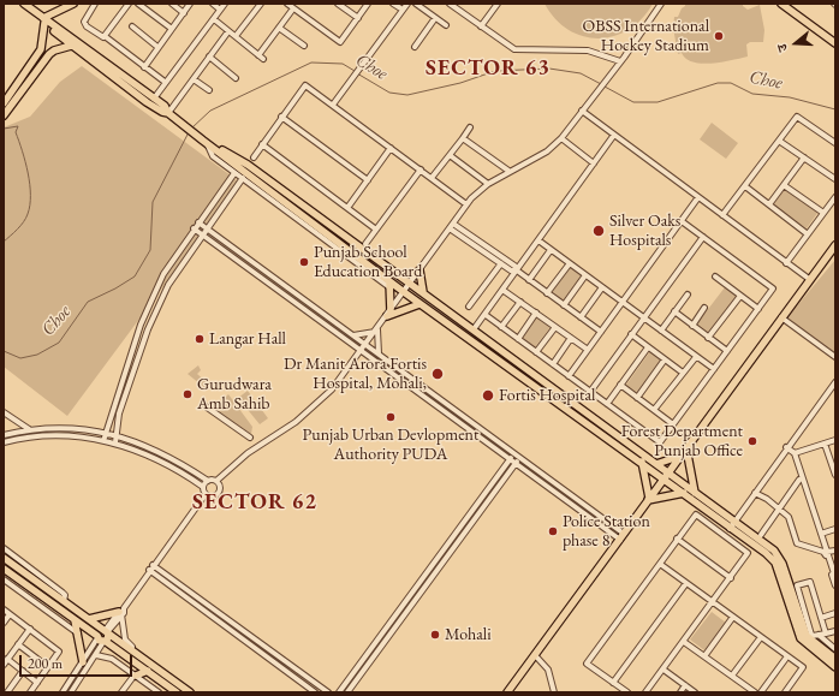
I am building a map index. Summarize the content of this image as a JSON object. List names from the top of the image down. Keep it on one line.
{"districts":["SECTOR 63","SECTOR 62"],"water":["Choe"],"places":["OBSS International Hockey Stadium","Silver Oaks Hospitals","Punjab School Education Board","Langar Hall","Dr Manit Arora Fortis Hospital, Mohali,","Gurudwara Amb Sahib","Fortis Hospital","Punjab Urban Devlopment Authority PUDA","Forest Department Punjab Office","Police Station phase 8","Mohali"],"scale_bar":"200 m","north":"left"}
